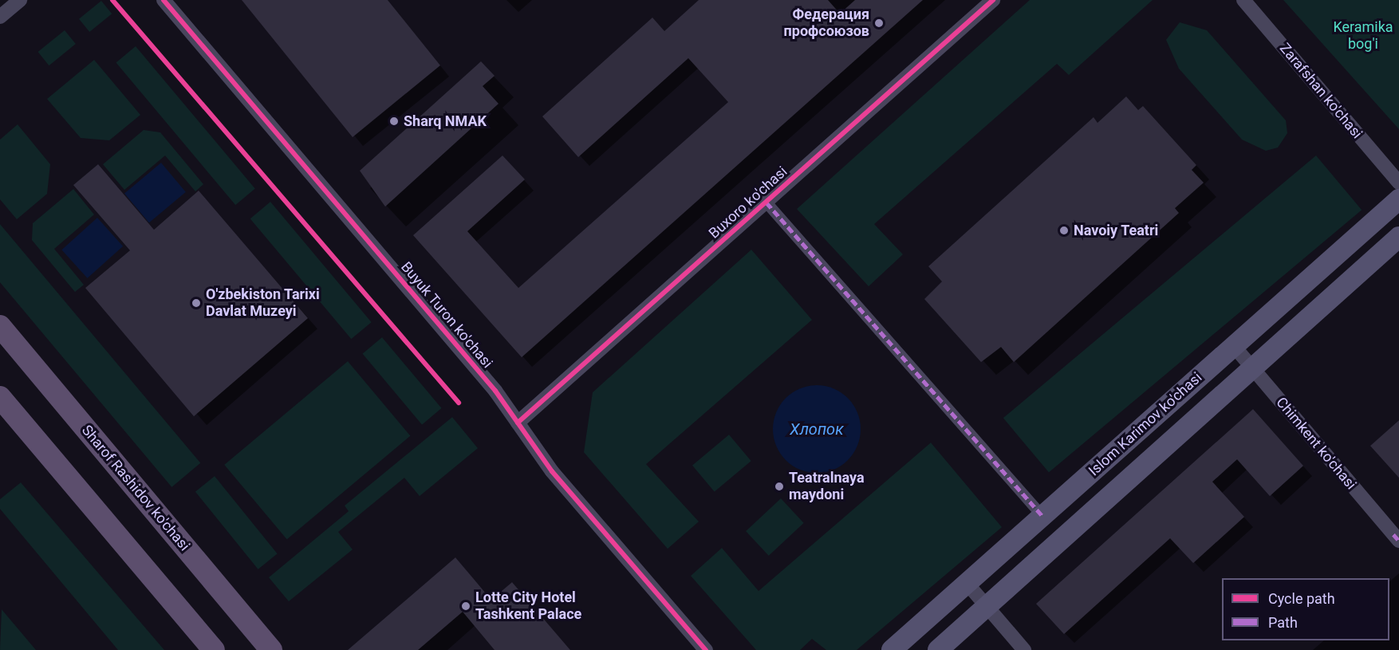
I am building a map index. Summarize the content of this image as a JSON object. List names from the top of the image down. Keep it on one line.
{"streets":{"main road":["Islom Karimov ko'chasi","Sharof Rashidov ko'chasi"],"street":["Zarafshan ko'chasi","Buxoro ko'chasi","Buyuk Turon ko'chasi","Chimkent ko'chasi"]},"crossings":[["Buxoro ko'chasi","Buyuk Turon ko'chasi"],["Islom Karimov ko'chasi","Chimkent ko'chasi"]],"water":["Хлопок"],"parks":["Keramika bog'i"],"places":["Федерация профсоюзов","Sharq NMAK","Navoiy Teatri","O'zbekiston Tarixi Davlat Muzeyi","Teatralnaya maydoni","Lotte City Hotel Tashkent Palace"],"legend":["Cycle path","Path"]}
